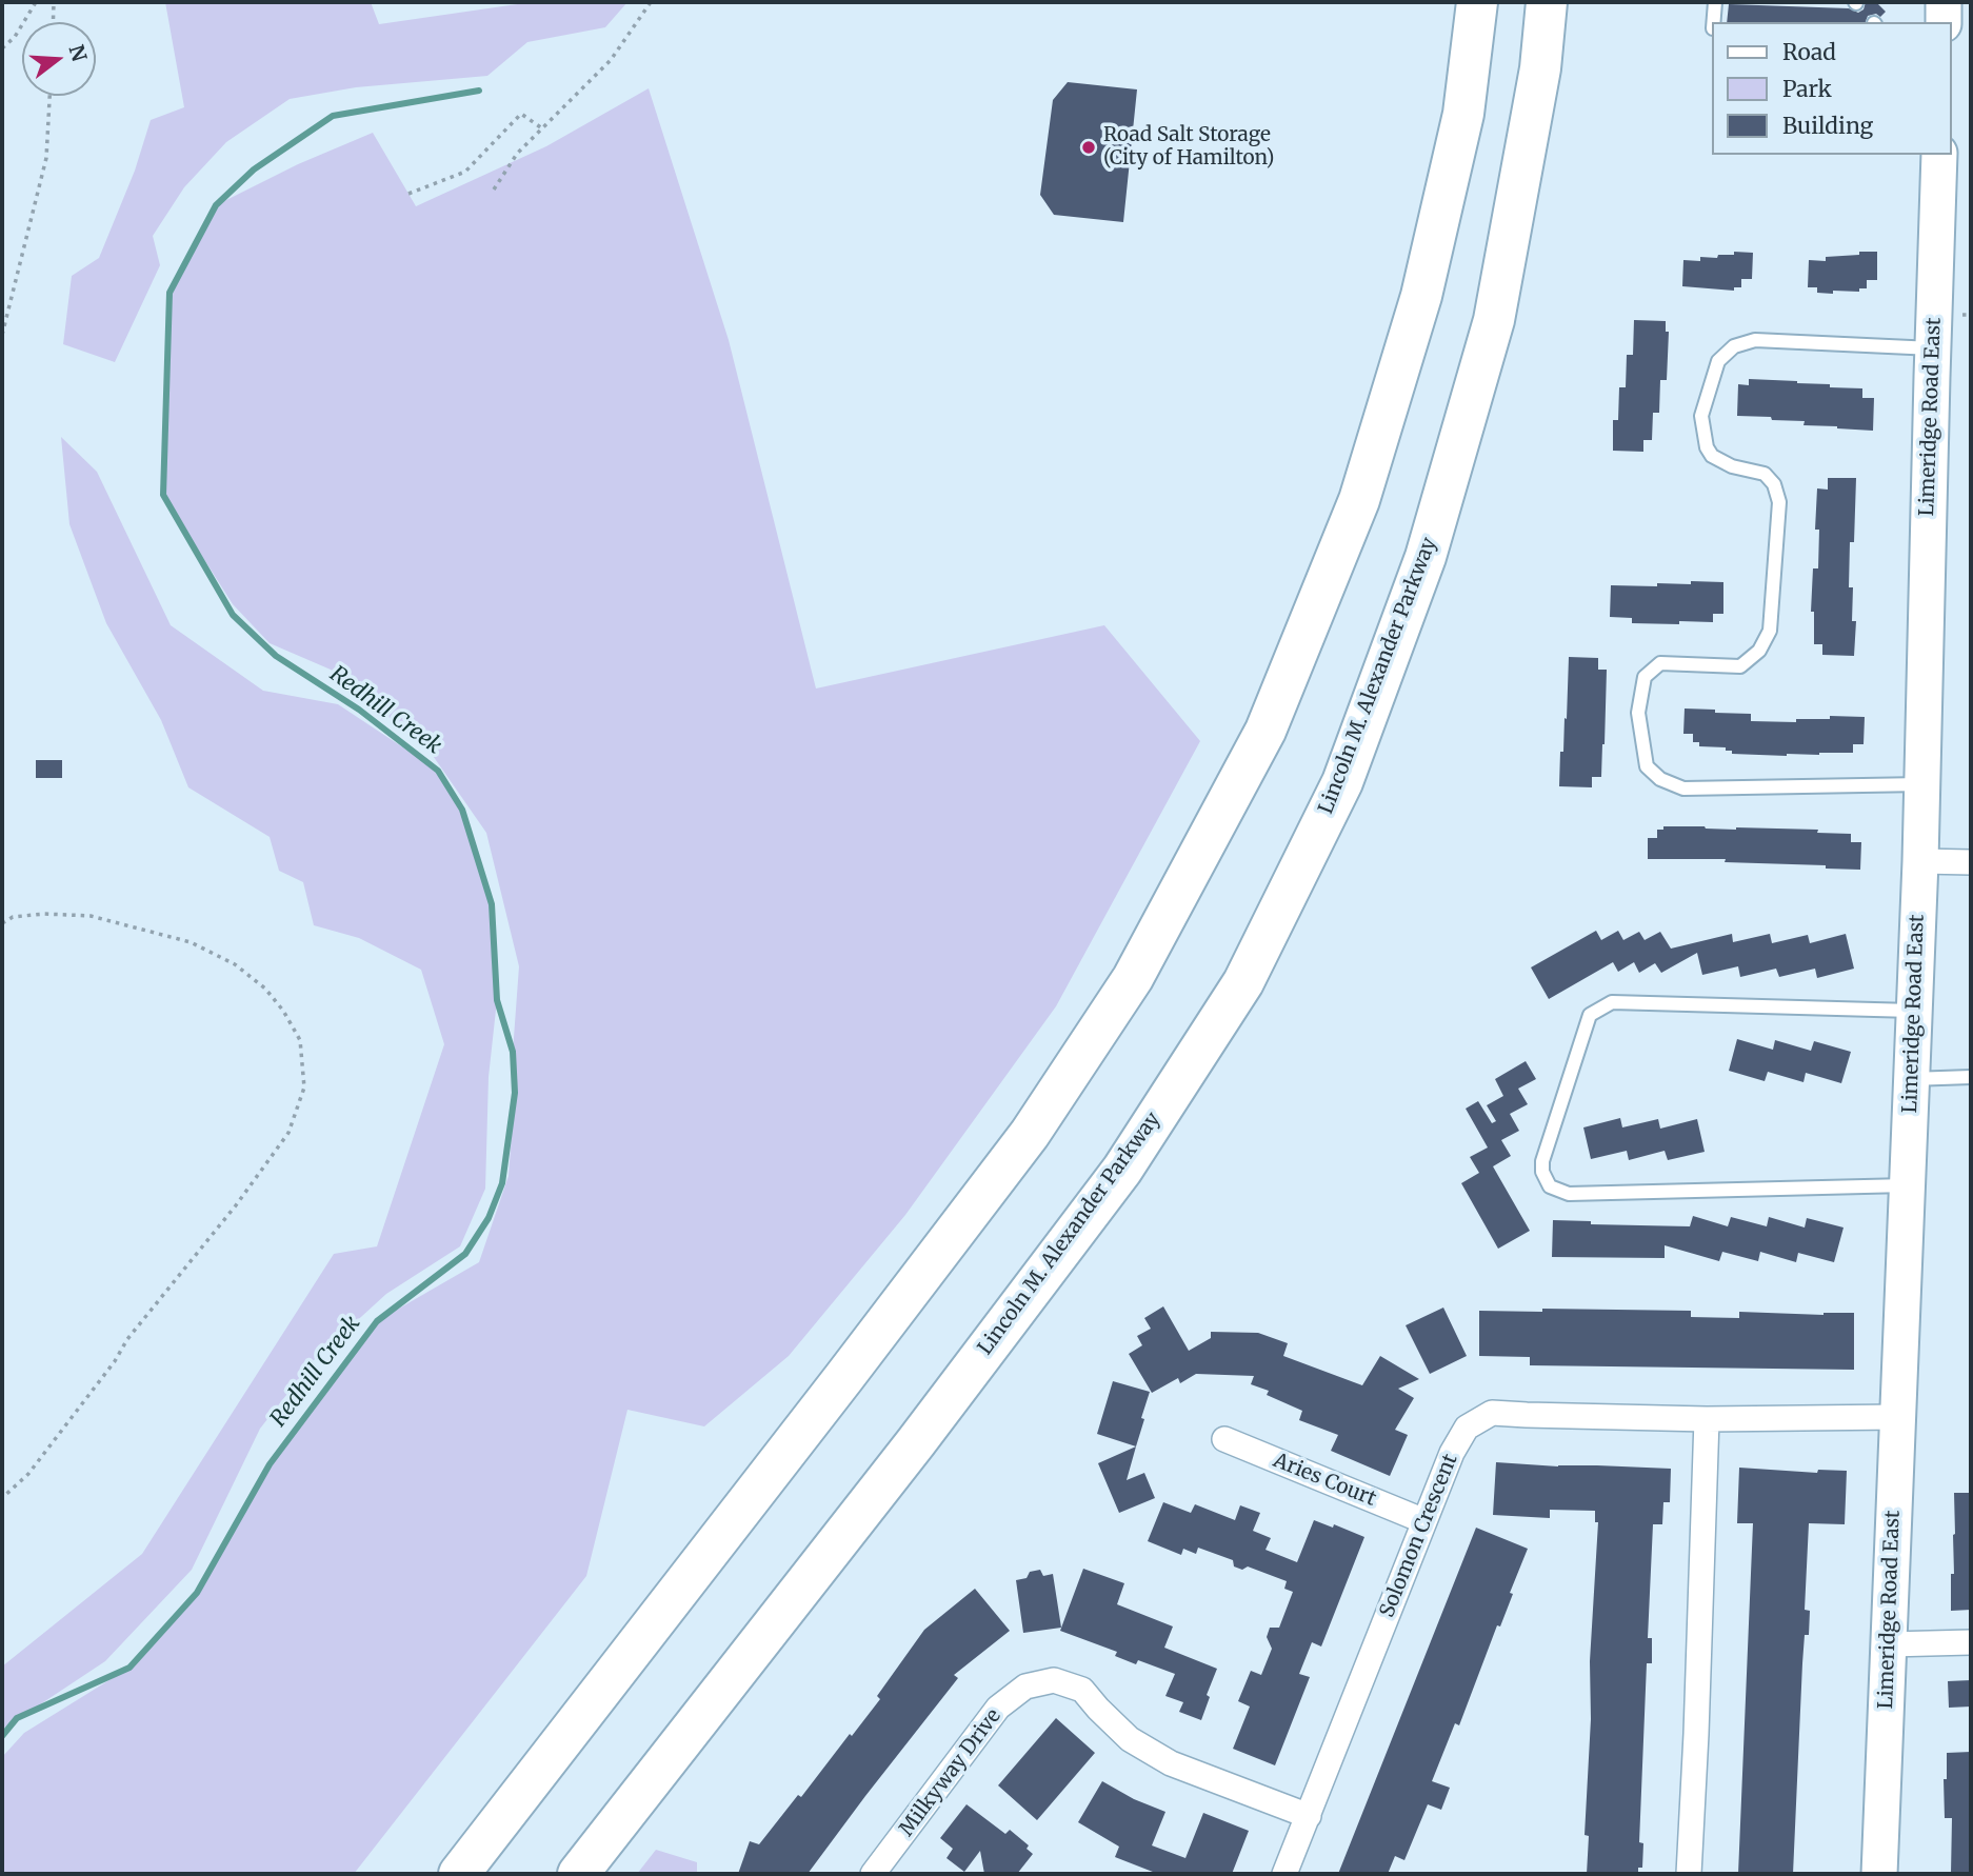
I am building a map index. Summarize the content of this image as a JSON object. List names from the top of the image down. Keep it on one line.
{"streets":{"highway":["Lincoln M. Alexander Parkway"],"street":["Limeridge Road East","Aries Court","Solomon Crescent","Milkyway Drive"]},"crossings":[["Limeridge Road East","Solomon Crescent"],["Aries Court","Solomon Crescent"],["Solomon Crescent","Milkyway Drive"]],"water":["Redhill Creek"],"places":["Road Salt Storage (City of Hamilton)"],"legend":["Road","Park","Building"],"north":"right"}
